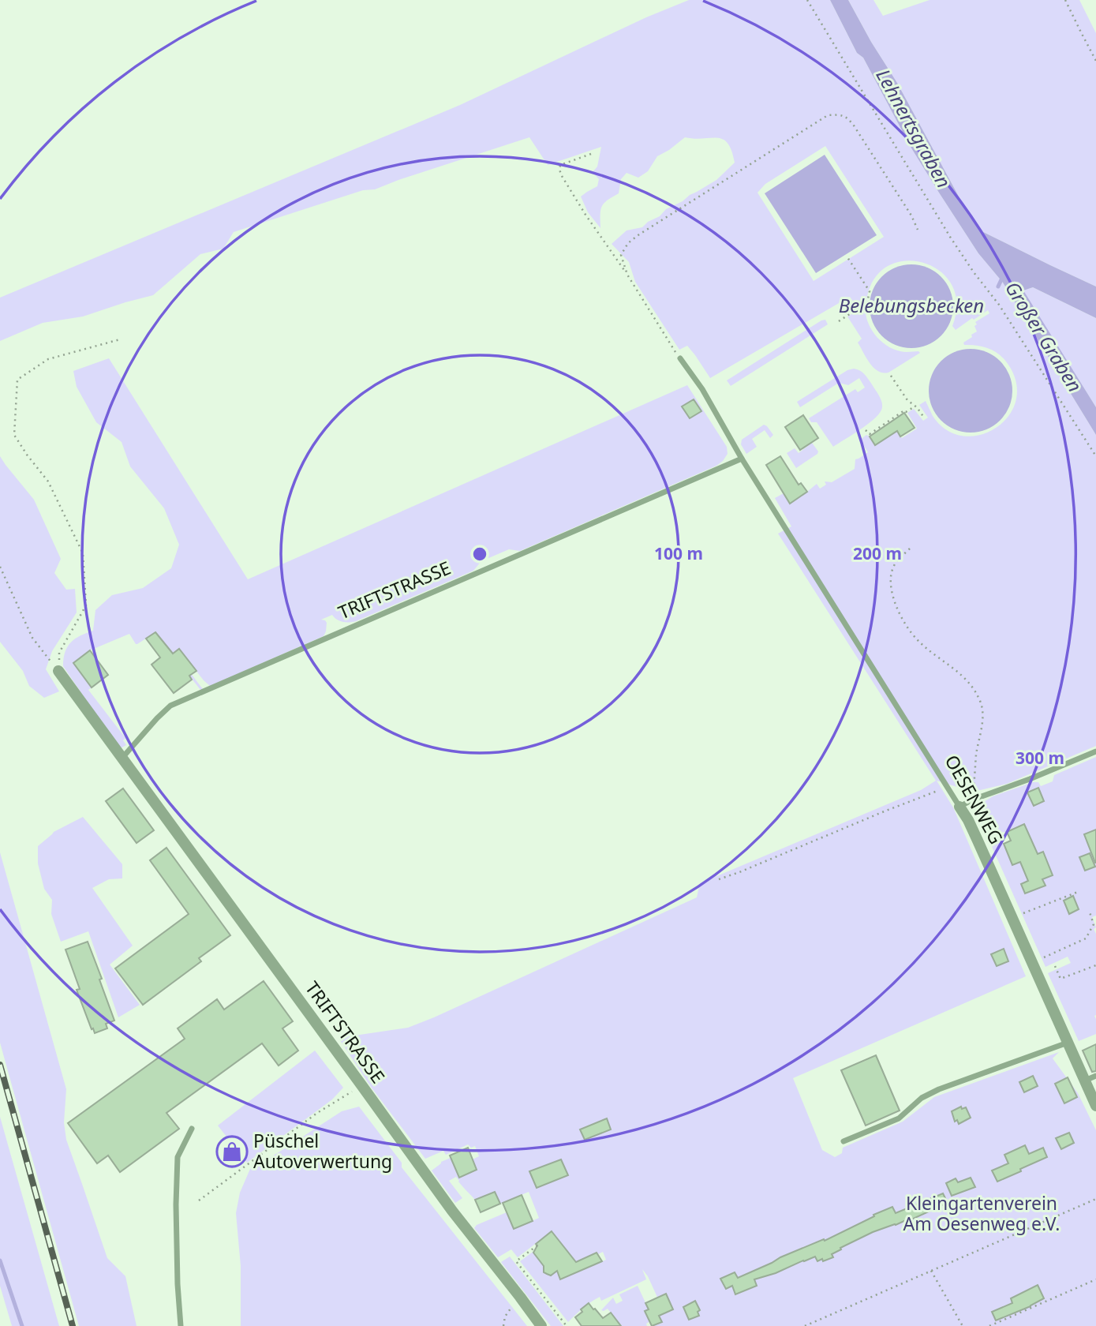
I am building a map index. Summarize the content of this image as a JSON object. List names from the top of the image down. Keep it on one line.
{"streets":{"street":["TRIFTSTRASSE","OESENWEG"]},"crossings":[["TRIFTSTRASSE","OESENWEG"]],"water":["Lehnertsgraben","Belebungsbecken","Großer Graben"],"parks":["Kleingartenverein Am Oesenweg e.V."],"places":{"shop":["Püschel Autoverwertung"]},"rings":["100 m","200 m","300 m"]}
